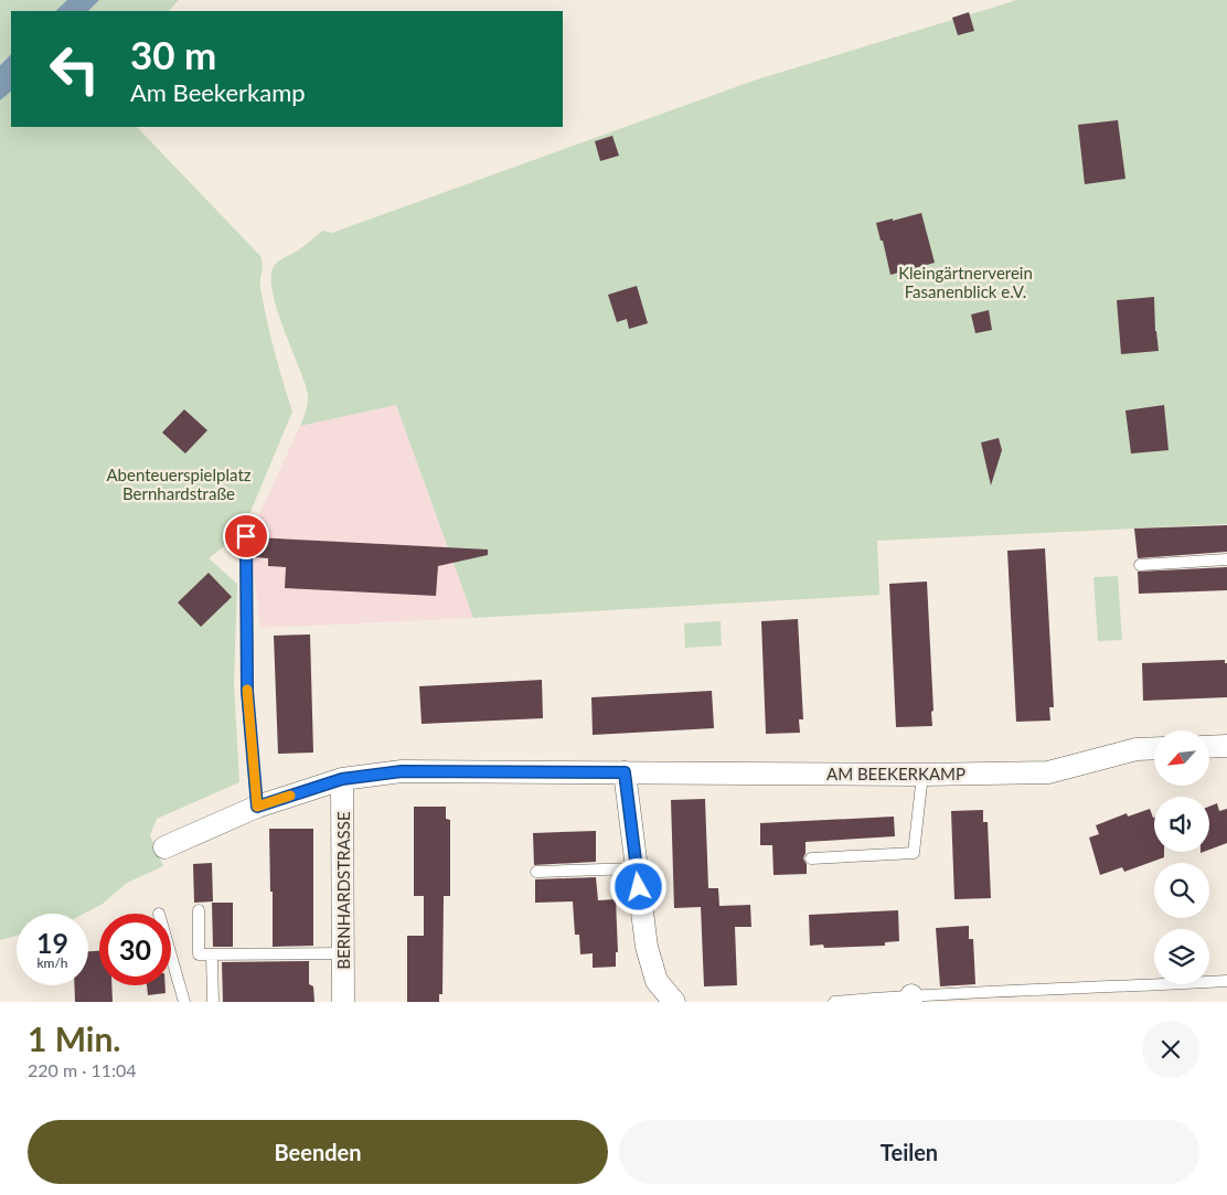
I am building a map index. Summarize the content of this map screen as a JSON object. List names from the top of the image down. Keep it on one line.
{"streets":{"street":["AM BEEKERKAMP","BERNHARDSTRASSE"]},"crossings":[["AM BEEKERKAMP","BERNHARDSTRASSE"]],"parks":["Kleingärtnerverein Fasanenblick e.V.","Abenteuerspielplatz Bernhardstraße"],"north":"bottom left","page":{"turn":["30 m","Am Beekerkamp"],"speed":"19 km/h","limit":"30","heading":["1 Min.","220 m · 11:04"],"buttons":["Beenden","Teilen"]}}
